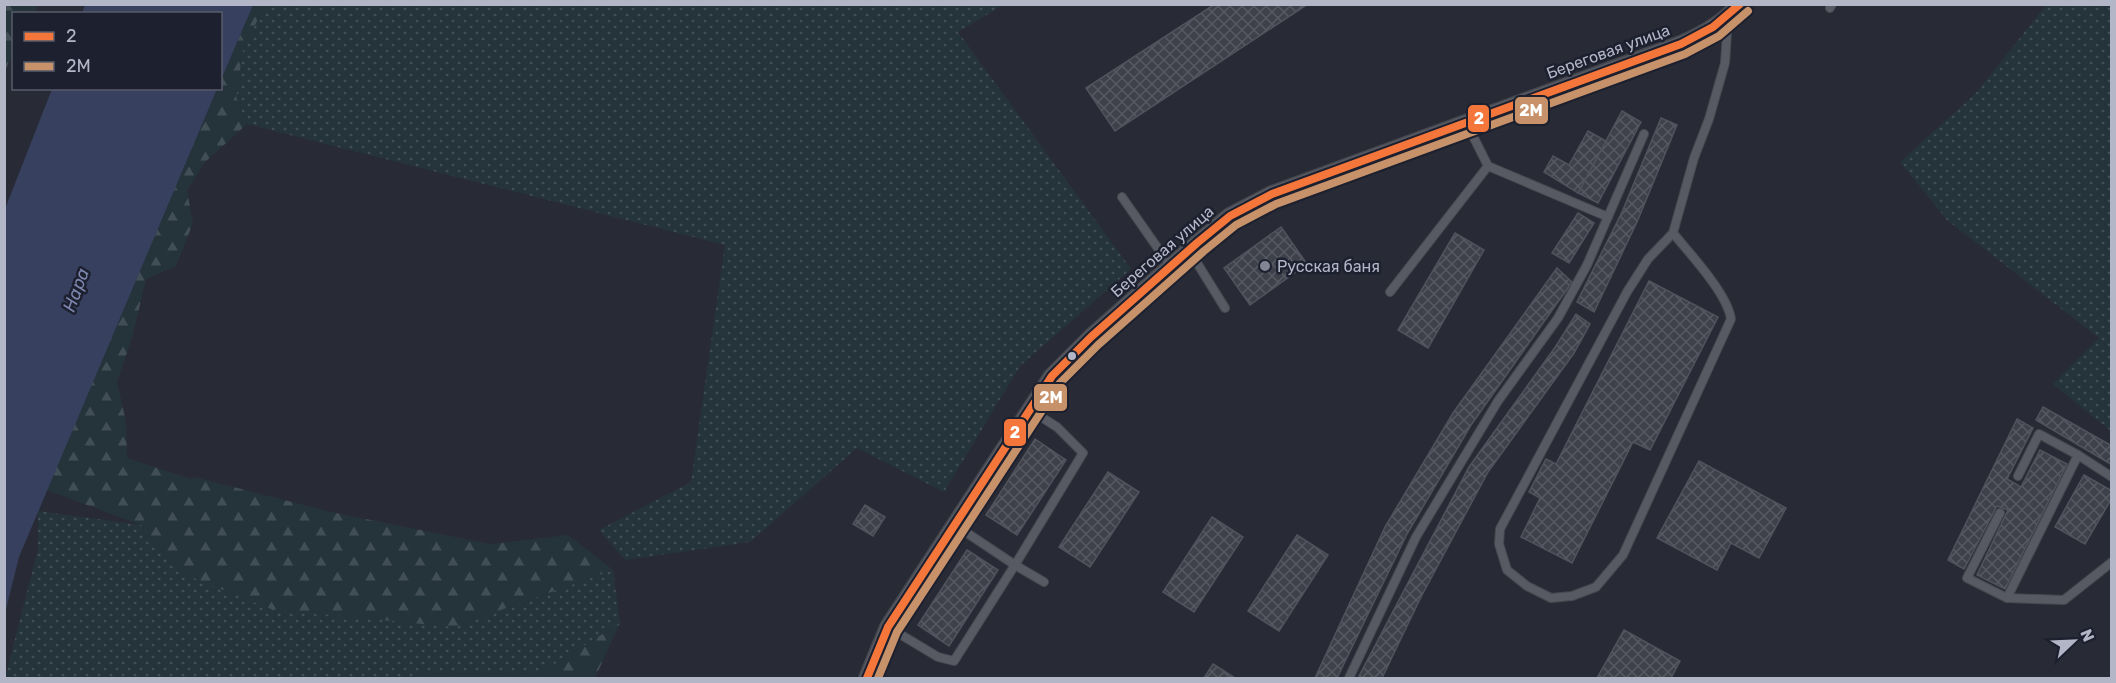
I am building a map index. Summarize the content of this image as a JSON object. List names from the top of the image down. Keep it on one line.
{"streets":{"street":["Береговая улица"]},"water":["Нара"],"places":["Русская баня"],"lines":["transit line 2","transit line 2М"],"legend":["2","2М"],"north":"top right"}
